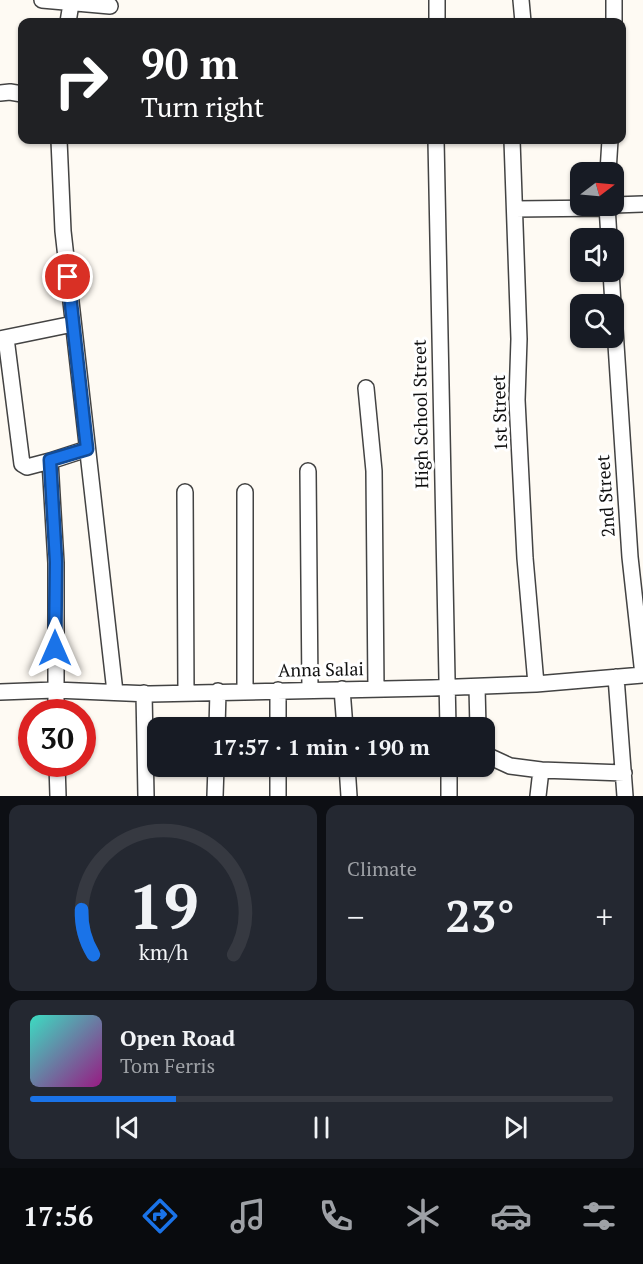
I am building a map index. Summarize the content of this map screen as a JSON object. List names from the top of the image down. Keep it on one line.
{"streets":{"street":["1st Street","High School Street","2nd Street","Anna Salai"]},"crossings":[["1st Street","Anna Salai"],["High School Street","Anna Salai"],["2nd Street","Anna Salai"]],"north":"right","page":{"turn":["90 m","Turn right"],"limit":"30","trip":"17:57 · 1 min · 190 m","tile":"Climate","heat":["−","23°","+"],"song":["Open Road","Tom Ferris"],"tabs":"17:56","gauge":["19","km/h"]}}
